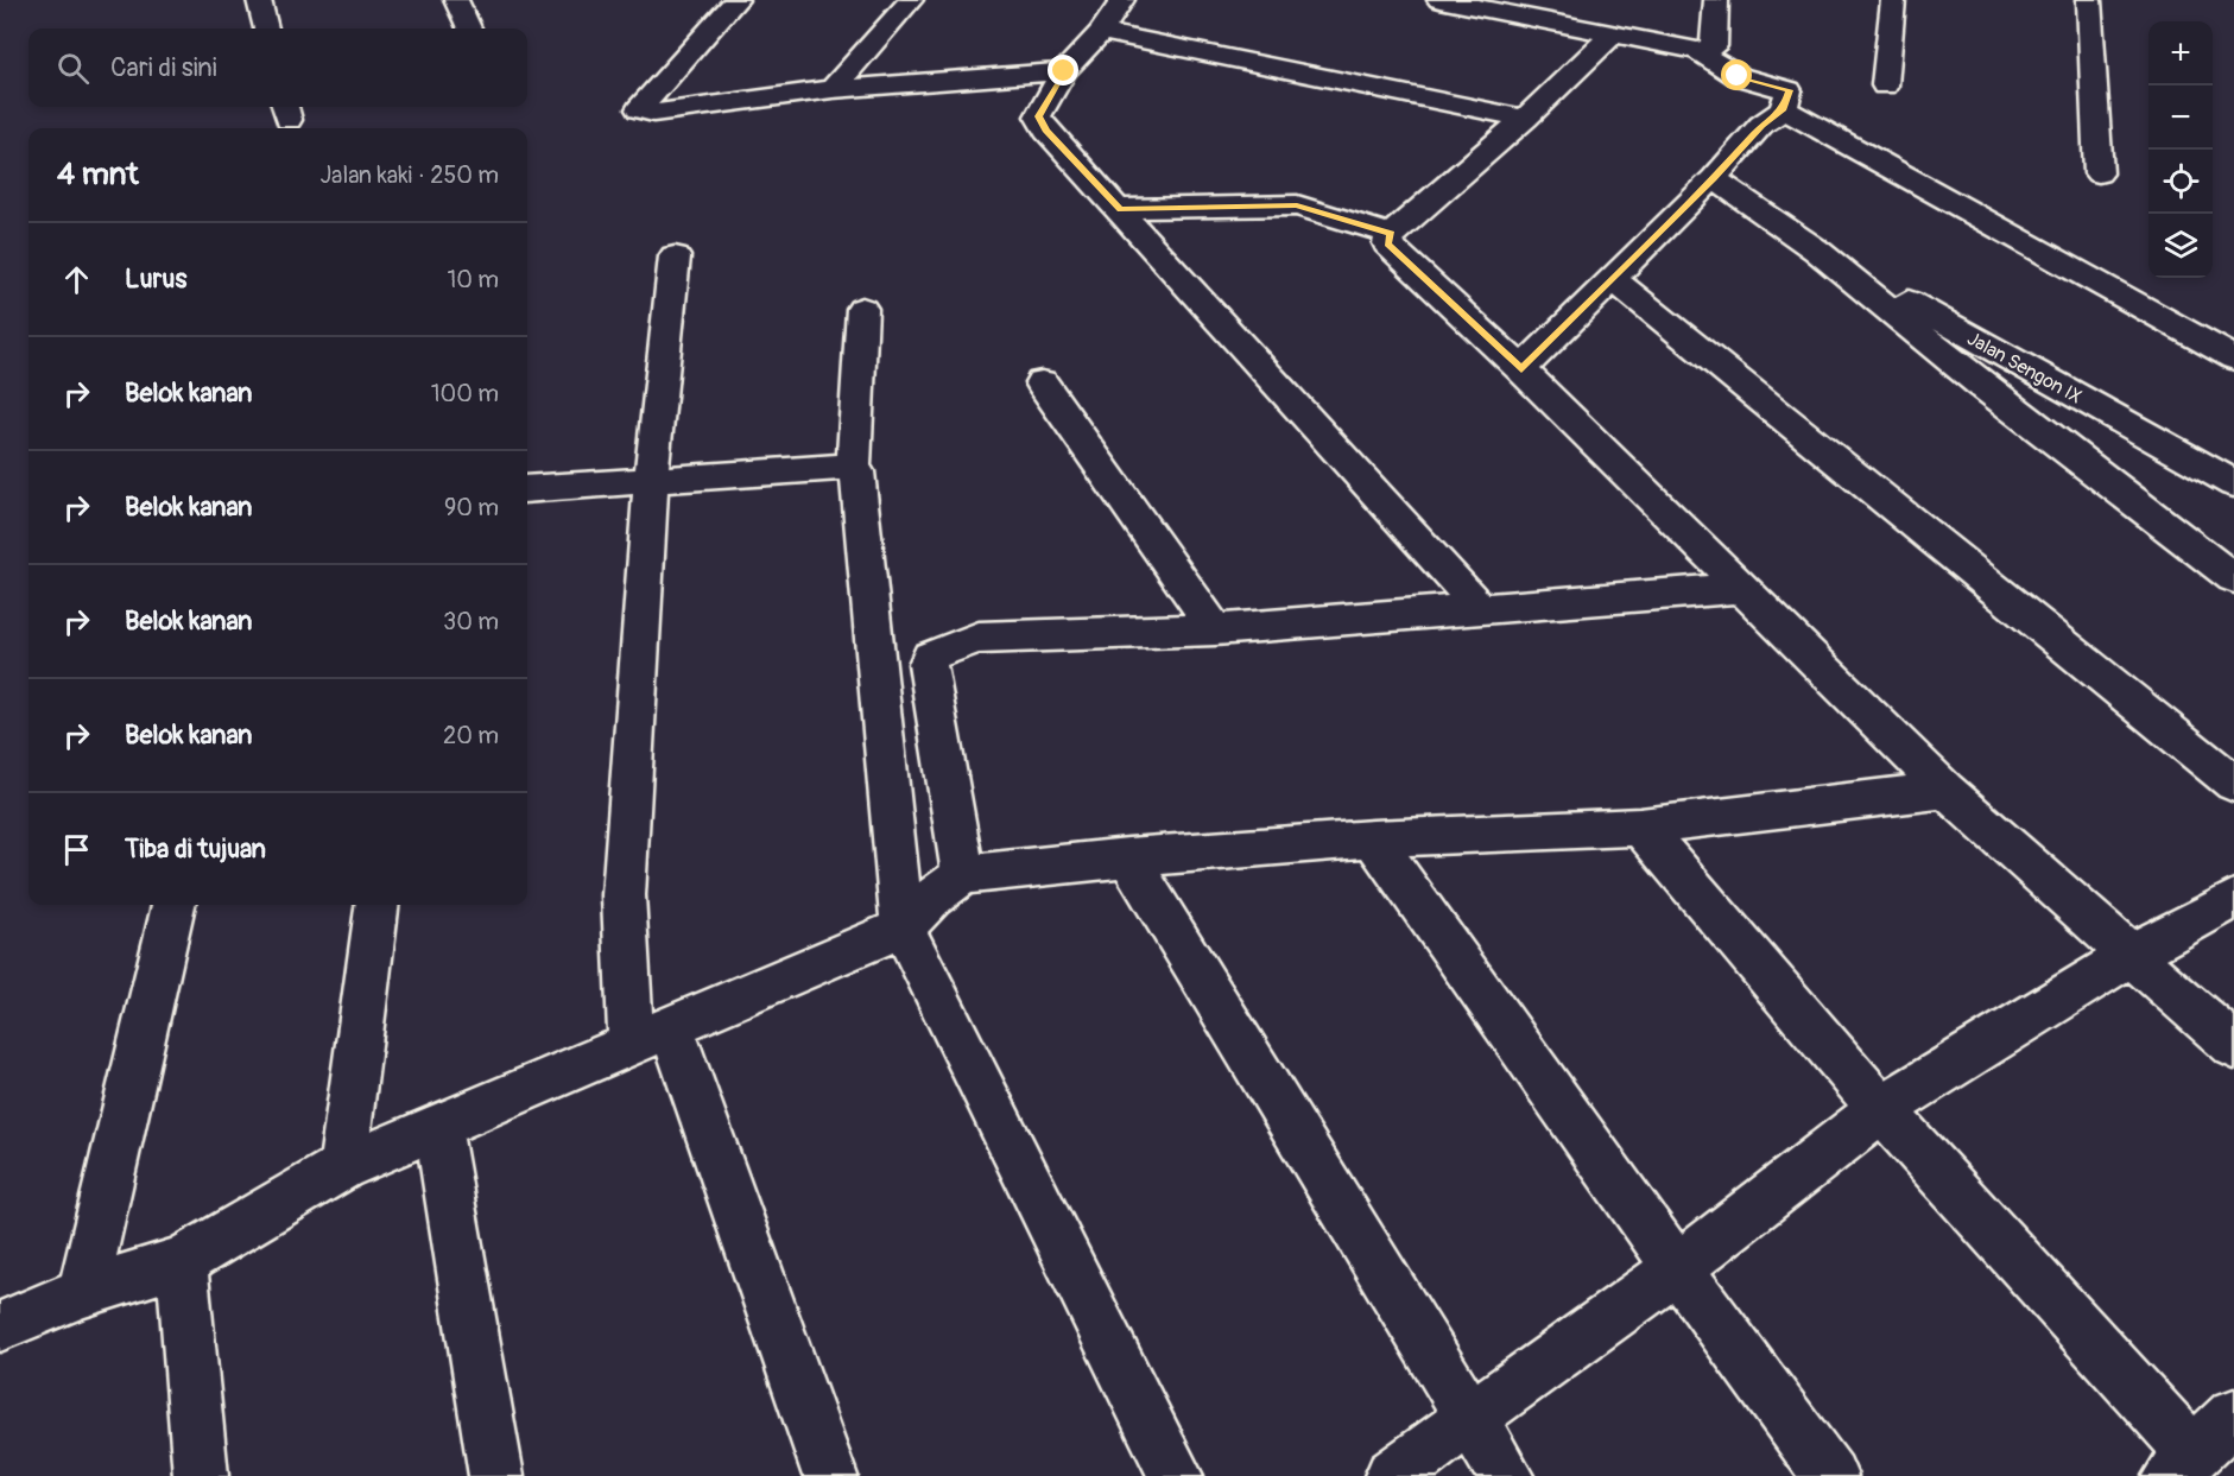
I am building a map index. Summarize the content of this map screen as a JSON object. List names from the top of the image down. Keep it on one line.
{"streets":{"street":["Jalan Sengon IX"]},"page":{"map_buttons":["+","−"],"search":"Cari di sini","heading":["4 mnt","Jalan kaki · 250 m"],"list":[["Lurus","10 m"],["Belok kanan","100 m"],["Belok kanan","90 m"],["Belok kanan","30 m"],["Belok kanan","20 m"],"Tiba di tujuan"]}}
